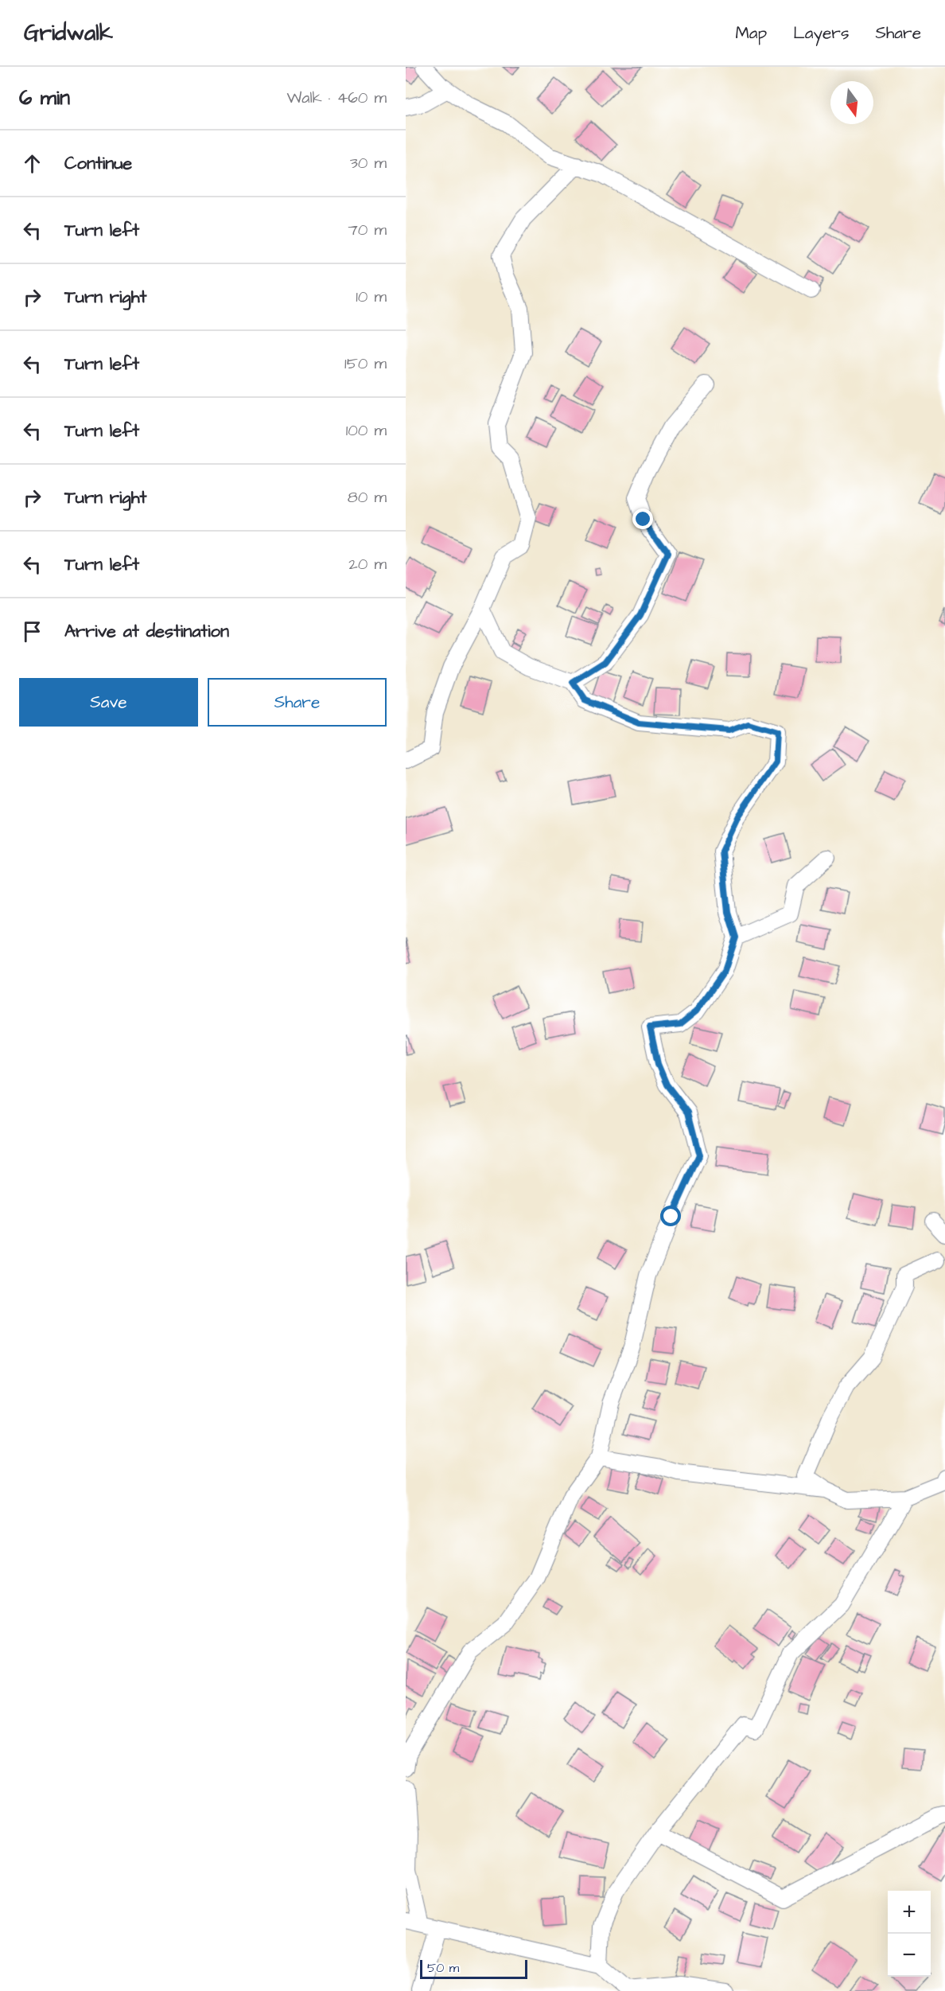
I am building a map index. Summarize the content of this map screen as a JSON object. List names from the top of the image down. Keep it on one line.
{"scale_bar":"50 m","north":"bottom","page":{"header":"Gridwalk","nav":["Map","Layers","Share"],"heading":["6 min","Walk · 460 m"],"list":[["Continue","30 m"],["Turn left","70 m"],["Turn right","10 m"],["Turn left","150 m"],["Turn left","100 m"],["Turn right","80 m"],["Turn left","20 m"],"Arrive at destination"],"buttons":["Save","Share"],"map_buttons":["+","−"],"scale":"50 m"}}
